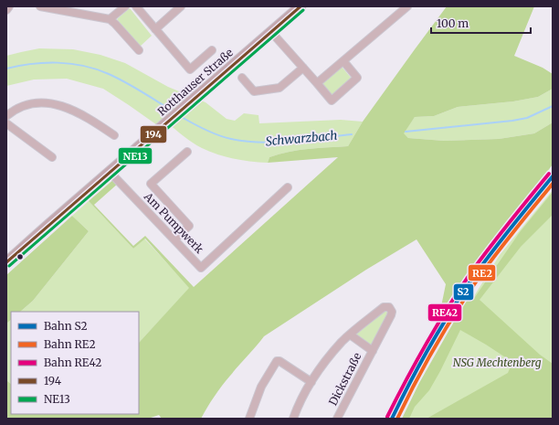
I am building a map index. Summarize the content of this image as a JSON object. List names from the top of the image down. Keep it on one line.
{"streets":{"main road":["Rotthauser Straße"],"street":["Am Pumpwerk","Dickstraße"]},"crossings":[["Rotthauser Straße","Am Pumpwerk"]],"water":["Schwarzbach"],"parks":["NSG Mechtenberg"],"lines":["transit line 194","transit line NE13","rail line RE42","rail line S2","rail line RE2"],"legend":["Bahn S2","Bahn RE2","Bahn RE42","194","NE13"],"scale_bar":"100 m"}
